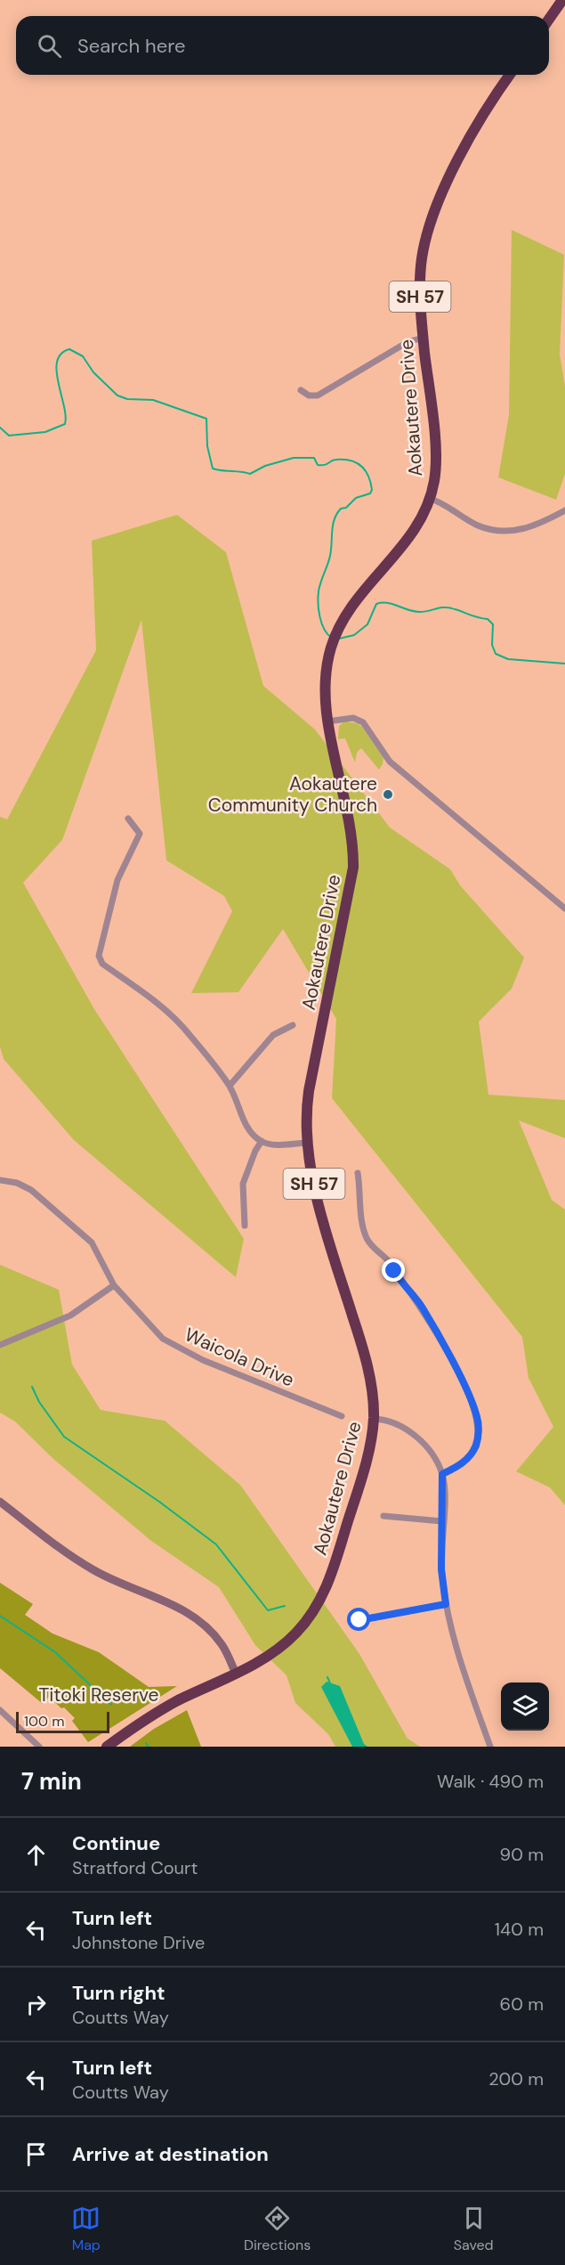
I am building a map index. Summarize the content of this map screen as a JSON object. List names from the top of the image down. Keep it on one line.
{"streets":{"highway":["SH 57","Aokautere Drive"],"street":["Waicola Drive"]},"parks":["Titoki Reserve"],"places":["Aokautere Community Church"],"scale_bar":"100 m","page":{"search":"Search here","scale":"100 m","heading":["7 min","Walk · 490 m"],"list":[["Continue","Stratford Court","90 m"],["Turn left","Johnstone Drive","140 m"],["Turn right","Coutts Way","60 m"],["Turn left","Coutts Way","200 m"],"Arrive at destination"],"nav":["Map","Directions","Saved"]}}
